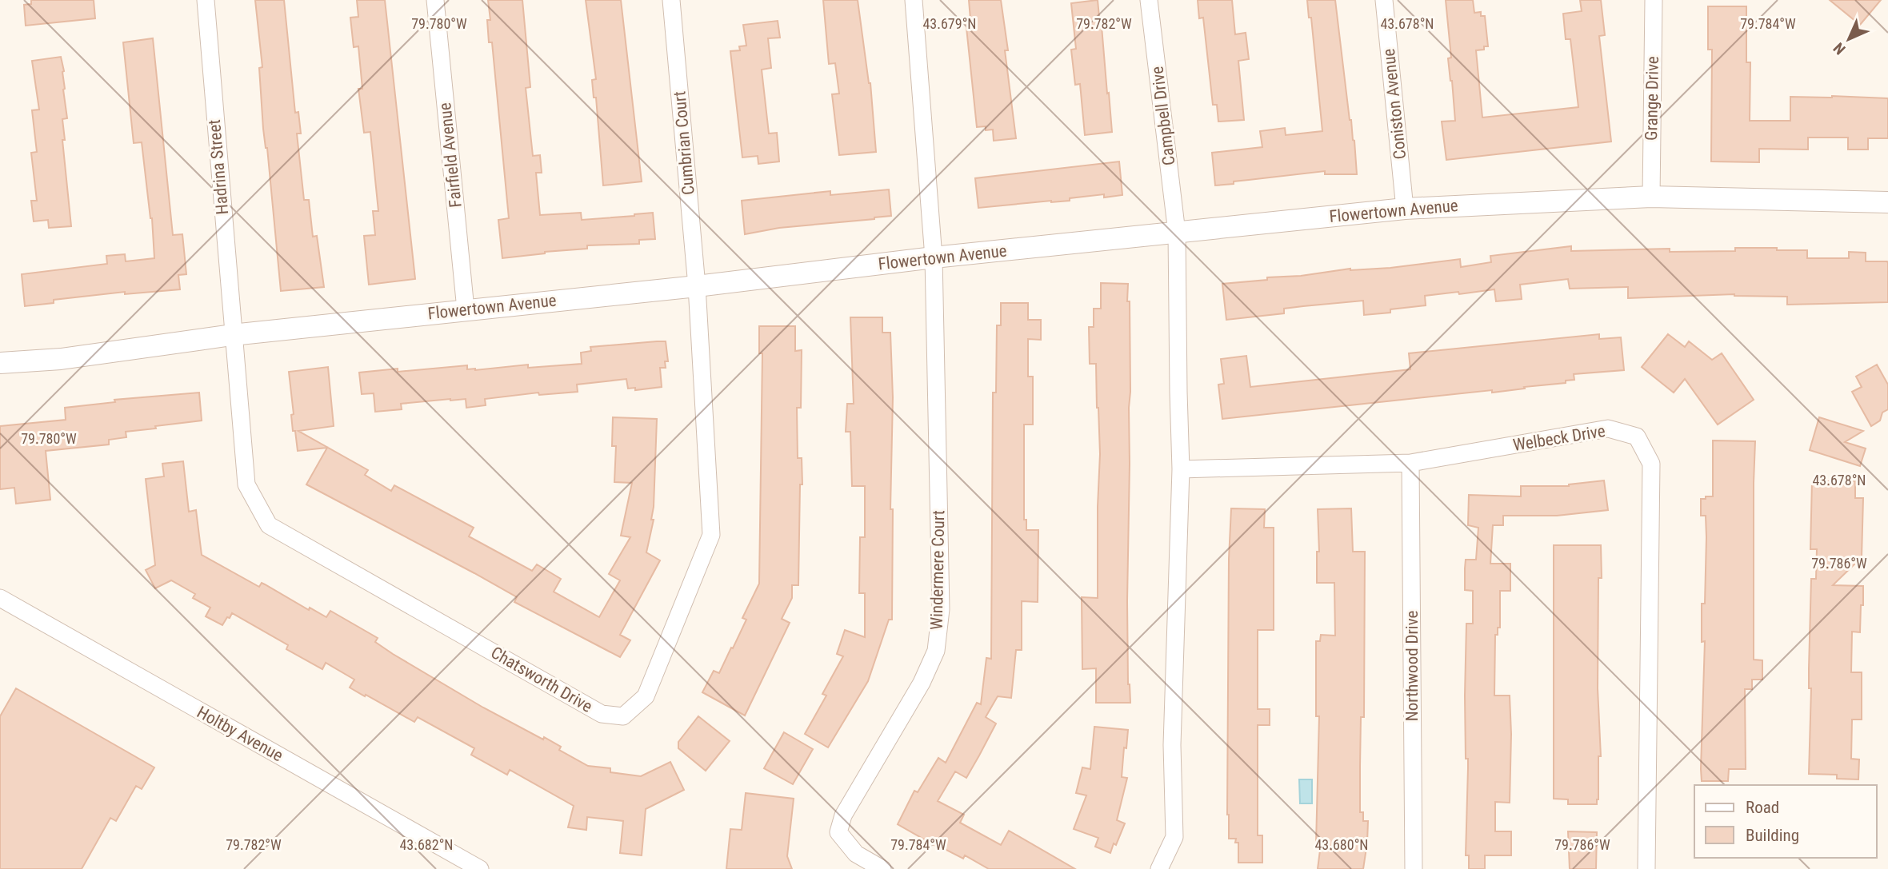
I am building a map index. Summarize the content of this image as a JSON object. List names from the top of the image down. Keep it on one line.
{"streets":{"street":["Grange Drive","Coniston Avenue","Campbell Drive","Cumbrian Court","Fairfield Avenue","Hadrina Street","Flowertown Avenue","Welbeck Drive","Windermere Court","Northwood Drive","Chatsworth Drive","Holtby Avenue"]},"crossings":[["Grange Drive","Flowertown Avenue"],["Coniston Avenue","Flowertown Avenue"],["Campbell Drive","Flowertown Avenue"],["Cumbrian Court","Flowertown Avenue"],["Cumbrian Court","Chatsworth Drive"],["Fairfield Avenue","Flowertown Avenue"],["Hadrina Street","Flowertown Avenue"],["Hadrina Street","Chatsworth Drive"],["Flowertown Avenue","Windermere Court"],["Flowertown Avenue","Chatsworth Drive"],["Welbeck Drive","Northwood Drive"]],"legend":["Road","Building"],"north":"bottom left","coordinates":["79.780°W","43.679°N","79.782°W","43.678°N","79.784°W","79.786°W","43.682°N","43.680°N"]}
